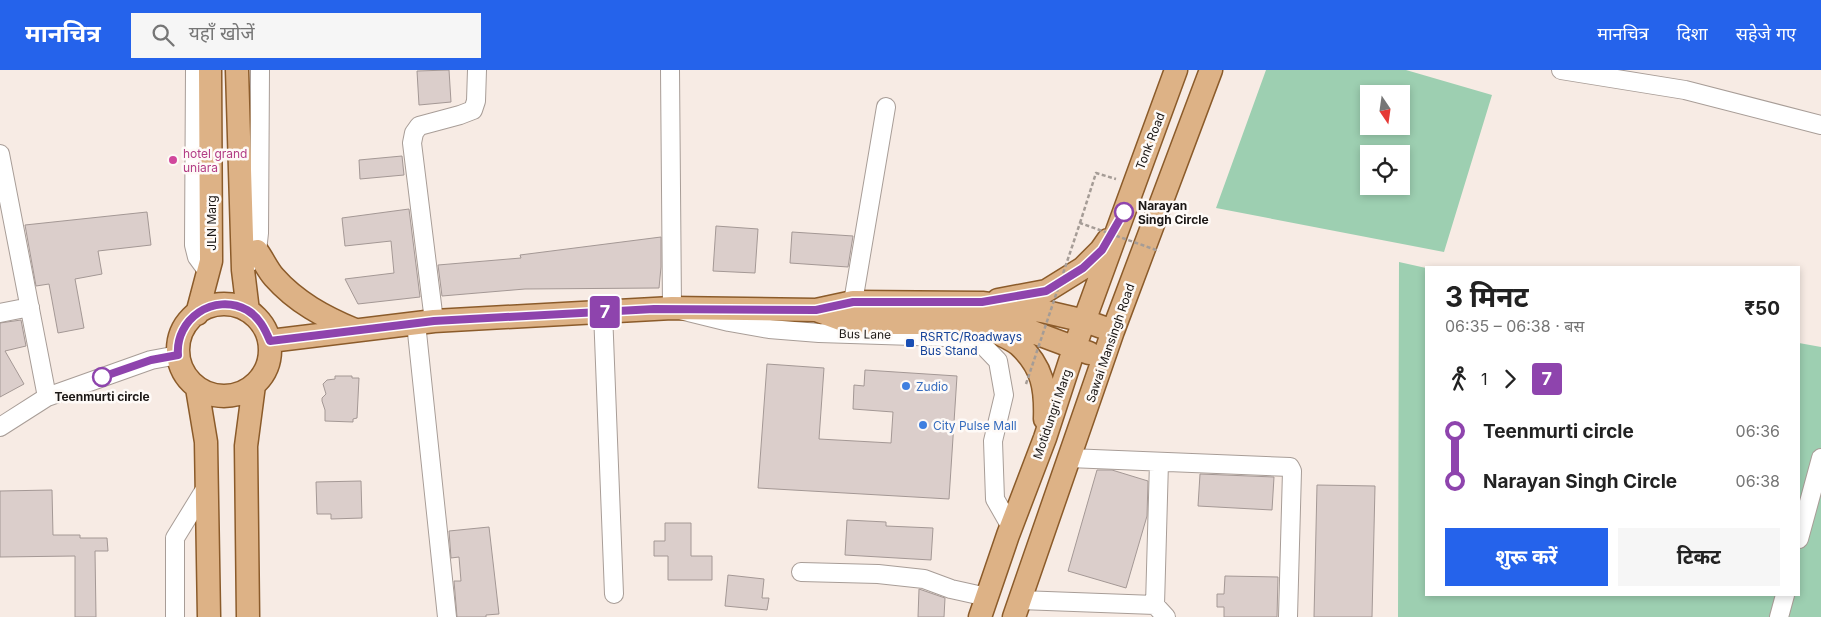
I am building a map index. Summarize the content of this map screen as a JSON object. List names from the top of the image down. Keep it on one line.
{"streets":{"main road":["Tonk Road","JLN Marg","Sawai Mansingh Road","Motidungri Marg"],"street":["Bus Lane"]},"crossings":[["Tonk Road","Motidungri Marg"],["Bus Lane","Motidungri Marg"]],"places":{"other":["hotel grand uniara","Narayan Singh Circle","Teenmurti circle","Zudio","City Pulse Mall"],"transit":["RSRTC/Roadways Bus Stand"]},"lines":["bus line 7"],"north":"bottom","page":{"header":"मानचित्र","search":"यहाँ खोजें","nav":["मानचित्र","दिशा","सहेजे गए"],"on_map":"7","heading":["3 मिनट","06:35 – 06:38 · बस","₹50"],"legs":["1","7"],"list":[{"name":"Teenmurti circle","value":"06:36"},{"name":"Narayan Singh Circle","value":"06:38"}],"buttons":["शुरू करें","टिकट"]}}
